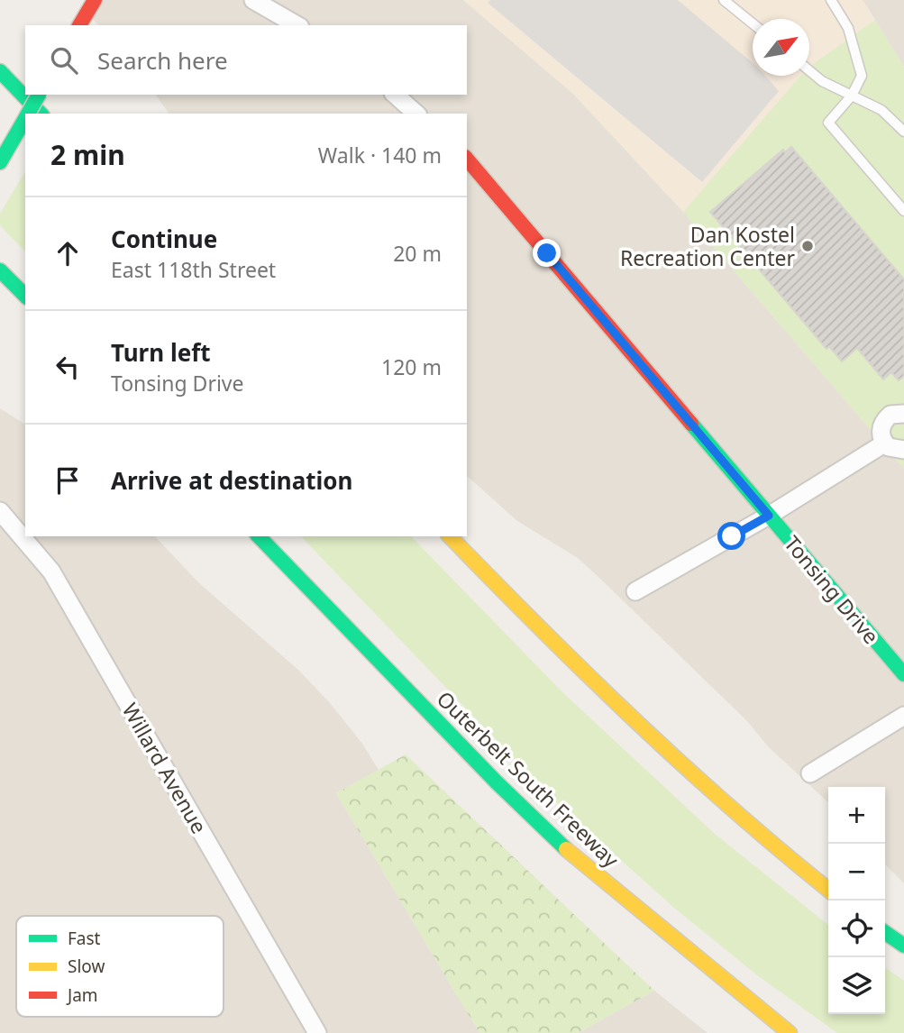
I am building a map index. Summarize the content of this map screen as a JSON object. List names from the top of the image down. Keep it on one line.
{"streets":{"main road":["Tonsing Drive","Outerbelt South Freeway"],"street":["Willard Avenue"]},"places":["Dan Kostel Recreation Center"],"legend":["Fast","Slow","Jam"],"north":"top right","page":{"search":"Search here","heading":["2 min","Walk · 140 m"],"list":[["Continue","East 118th Street","20 m"],["Turn left","Tonsing Drive","120 m"],"Arrive at destination"],"map_buttons":["+","−"]}}
